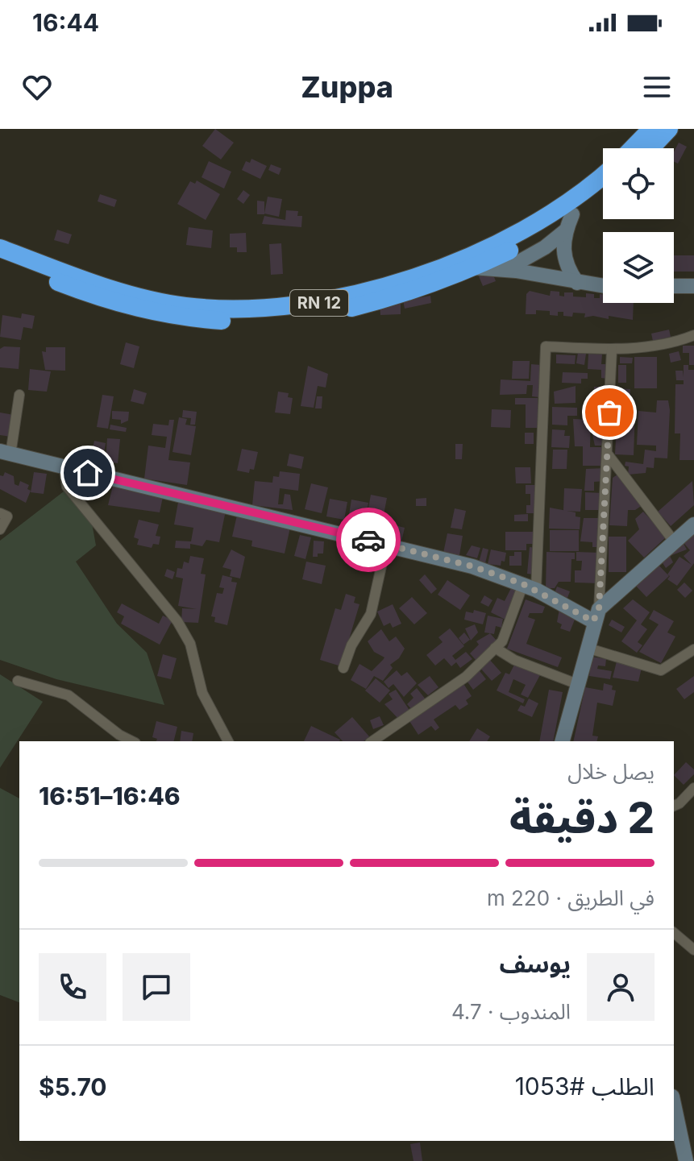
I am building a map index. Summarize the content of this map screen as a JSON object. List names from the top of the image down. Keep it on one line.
{"streets":{"highway":["RN 12"]},"page":{"status":"16:44","header":"Zuppa","heading":["2 دقيقة","يصل خلال","16:46–16:51"],"panel":["يوسف","المندوب · 4.7","الطلب #1053","$5.70"],"bar":"في الطريق · 220 m"}}
